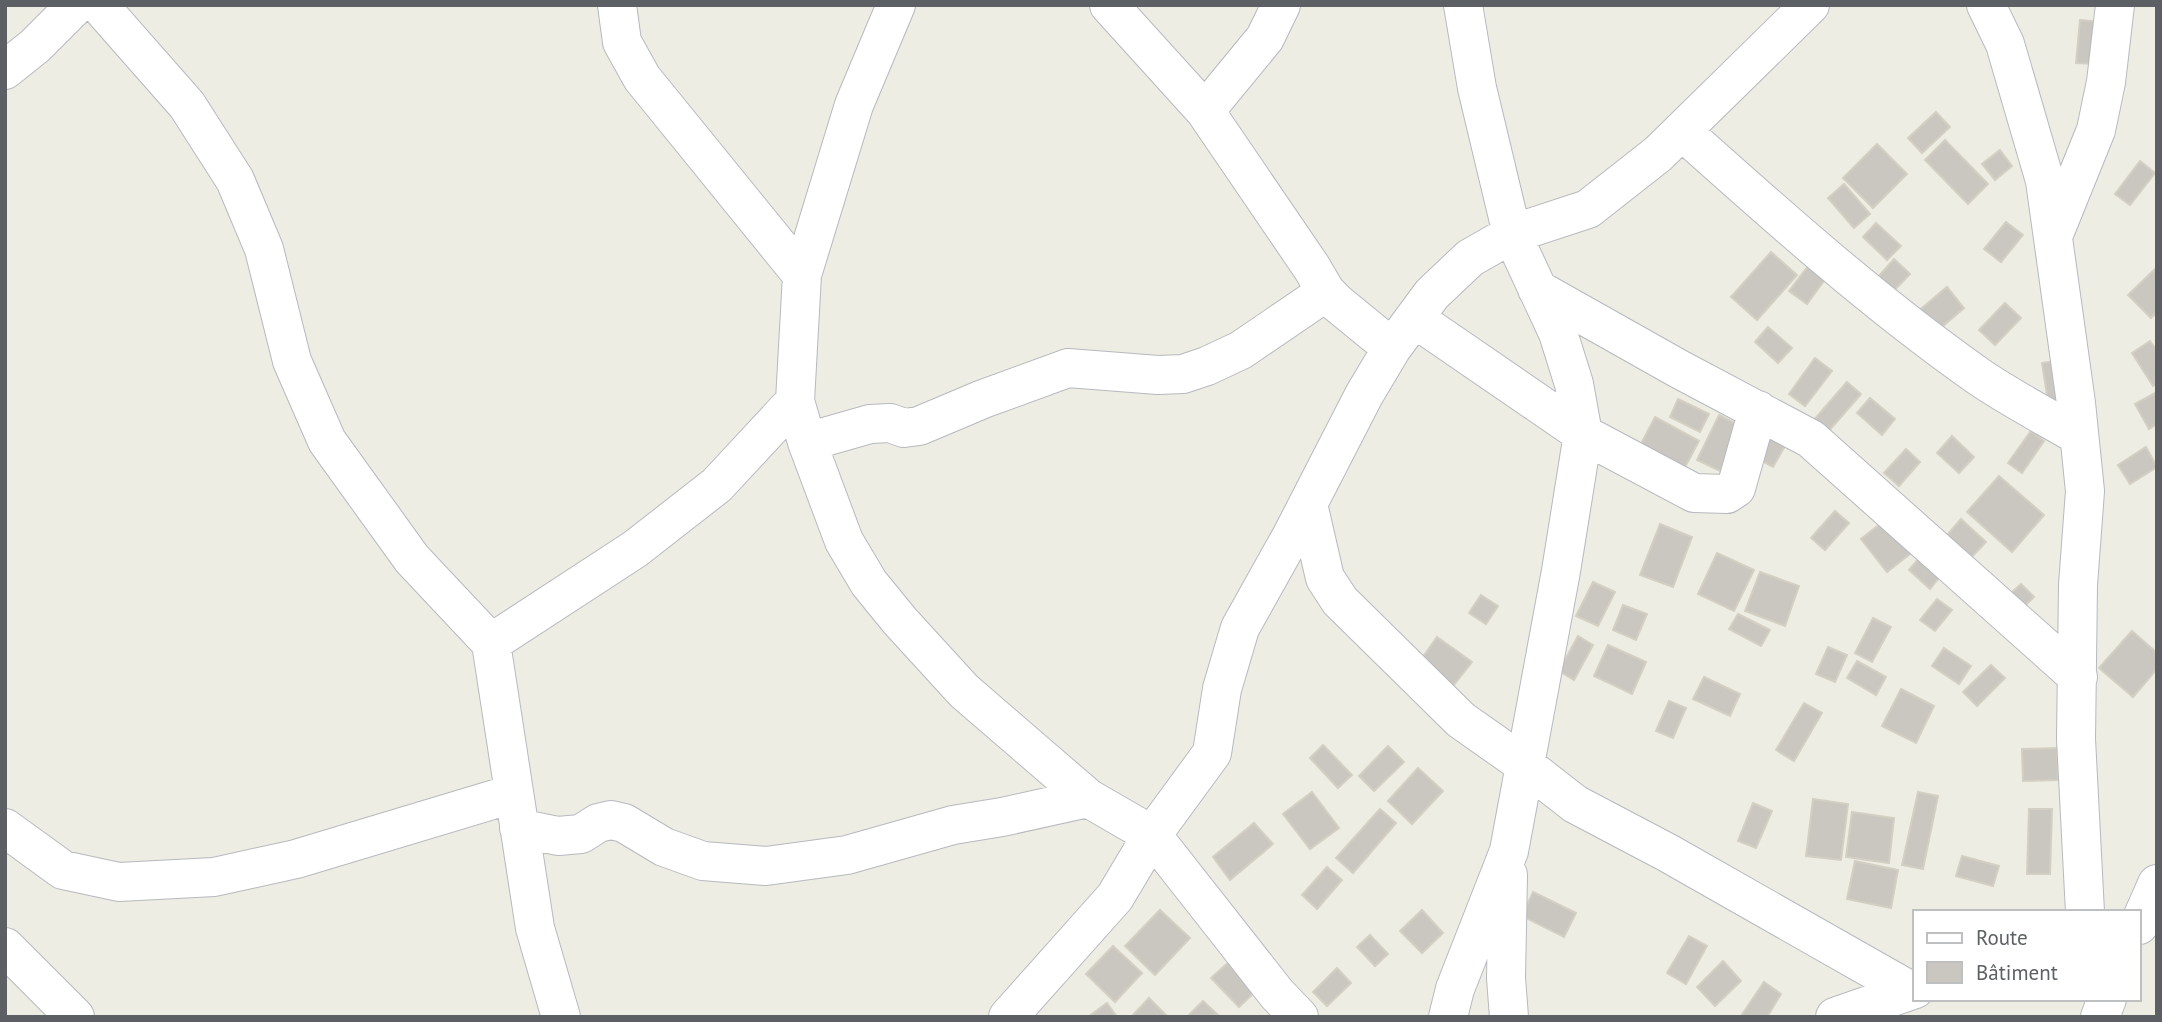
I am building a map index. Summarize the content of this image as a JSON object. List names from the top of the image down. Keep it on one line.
{"legend":["Route","Bâtiment"]}
